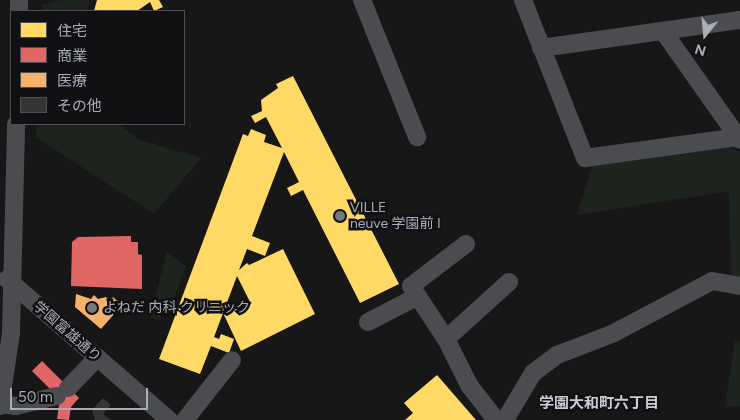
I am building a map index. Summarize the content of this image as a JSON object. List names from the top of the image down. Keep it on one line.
{"streets":{"street":["学園富雄通り"]},"districts":["学園大和町六丁目"],"places":["VILLE neuve 学園前 I","よねだ 内科 クリニック"],"legend":["住宅","商業","医療","その他"],"scale_bar":"50 m","north":"bottom"}
